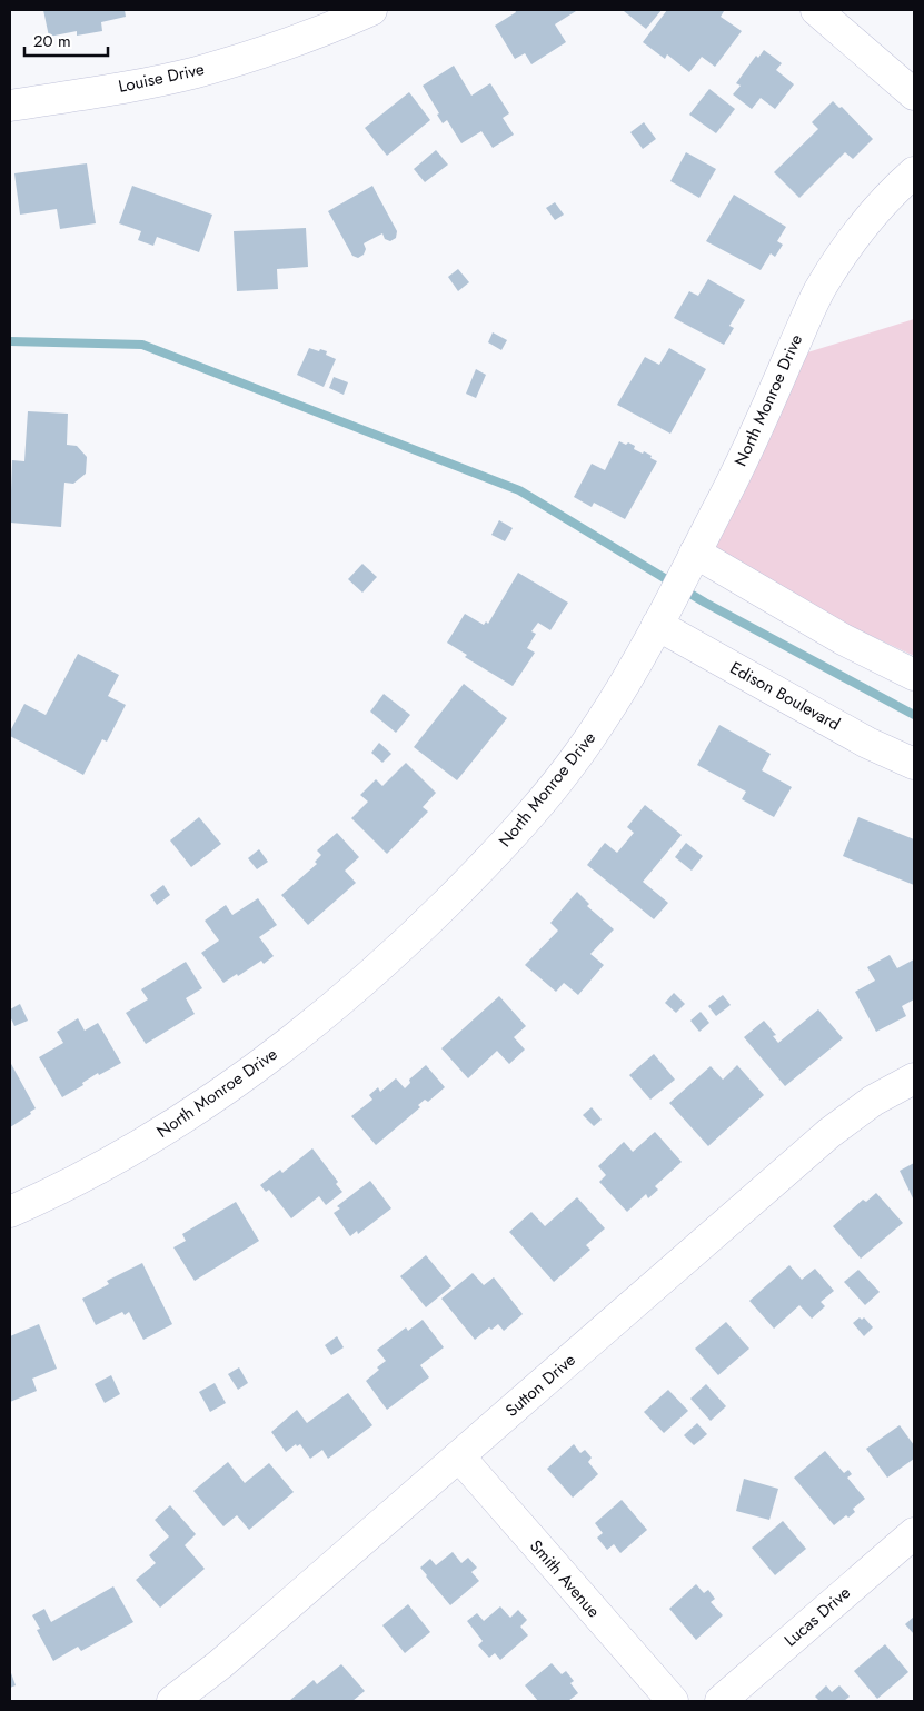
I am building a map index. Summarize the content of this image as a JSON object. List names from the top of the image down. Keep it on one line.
{"streets":{"street":["Louise Drive","North Monroe Drive","Edison Boulevard","Sutton Drive","Smith Avenue","Lucas Drive"]},"crossings":[["North Monroe Drive","Edison Boulevard"],["Sutton Drive","Smith Avenue"]],"scale_bar":"20 m"}
